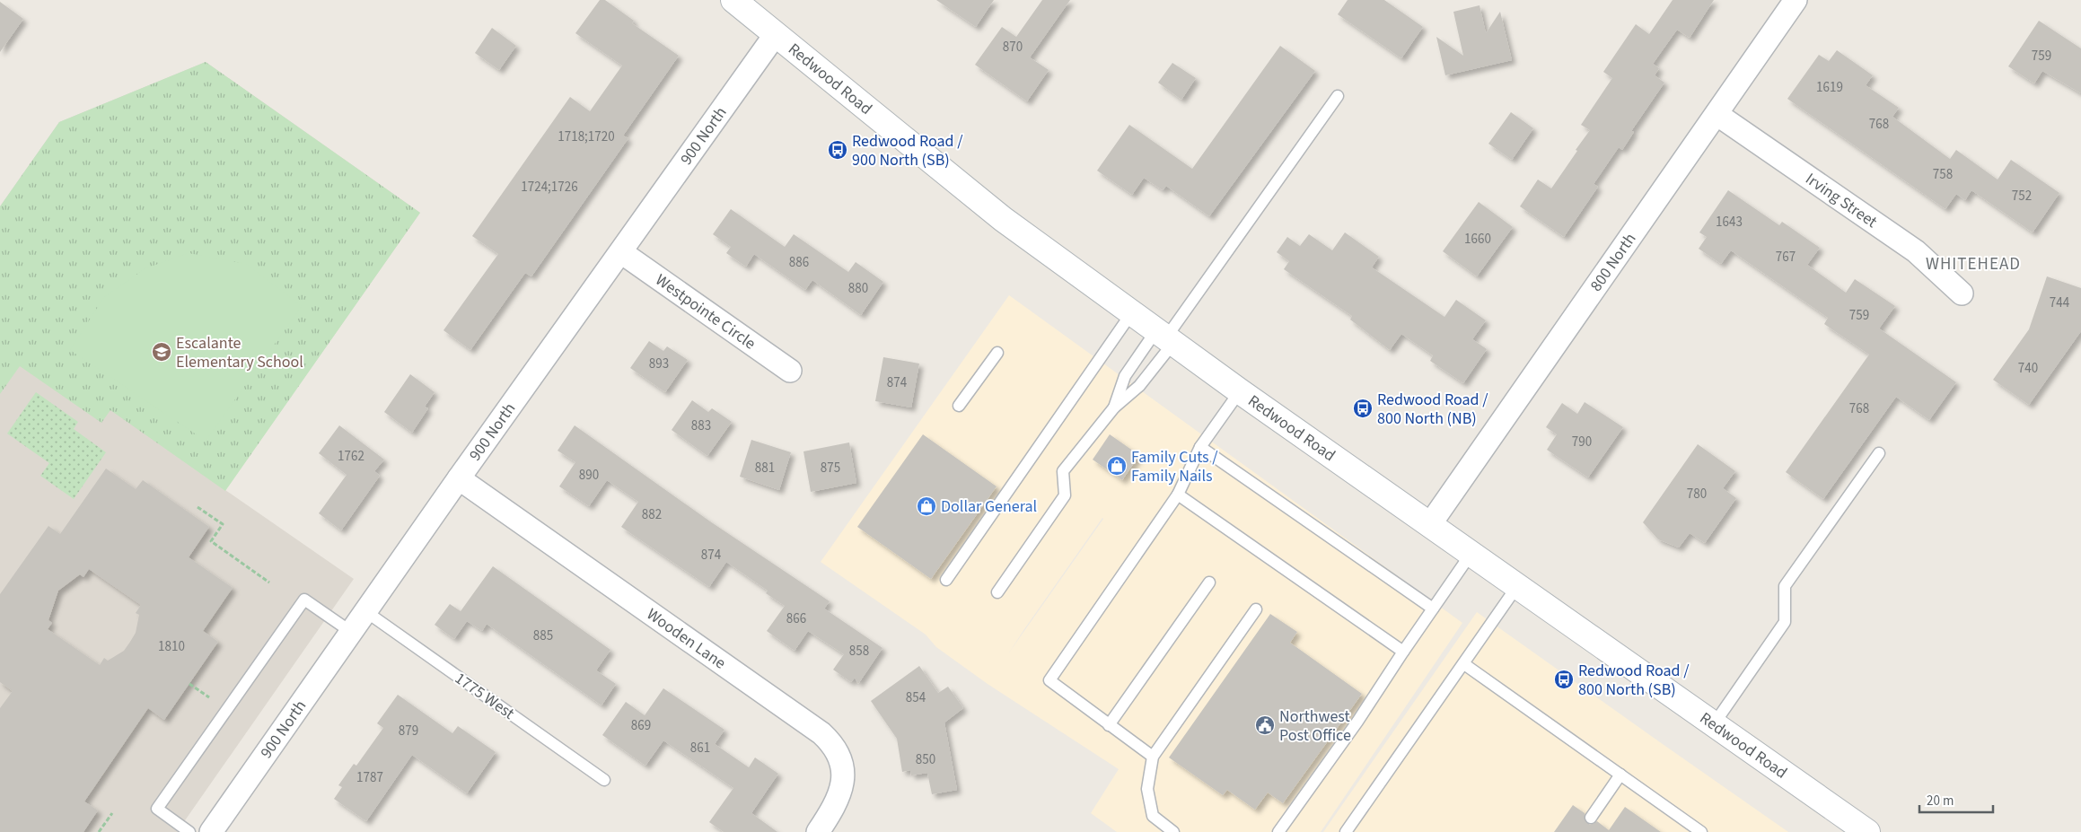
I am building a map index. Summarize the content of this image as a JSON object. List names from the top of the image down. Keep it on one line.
{"streets":{"main road":["Redwood Road"],"street":["900 North","Irving Street","800 North","Westpointe Circle","Wooden Lane"],"lane":["1775 West"]},"crossings":[["Redwood Road","900 North"],["Redwood Road","800 North"],["900 North","Westpointe Circle"],["900 North","Wooden Lane"],["900 North","1775 West"],["Irving Street","800 North"]],"districts":["WHITEHEAD"],"places":{"bus stop":["Redwood Road / 900 North (SB)","Redwood Road / 800 North (NB)","Redwood Road / 800 North (SB)"],"school or university":["Escalante Elementary School"],"shop":["Family Cuts / Family Nails","Dollar General"],"public building":["Northwest Post Office"]},"house_numbers":["870","759","1619","768","1718;1720","758","1724;1726","752","1643","1660","767","886","880","744","759","893","740","874","768","883","790","1762","881","875","890","780","882","874","866","885","1810","858","854","869","879","861","850","1787"],"scale_bar":"20 m"}
